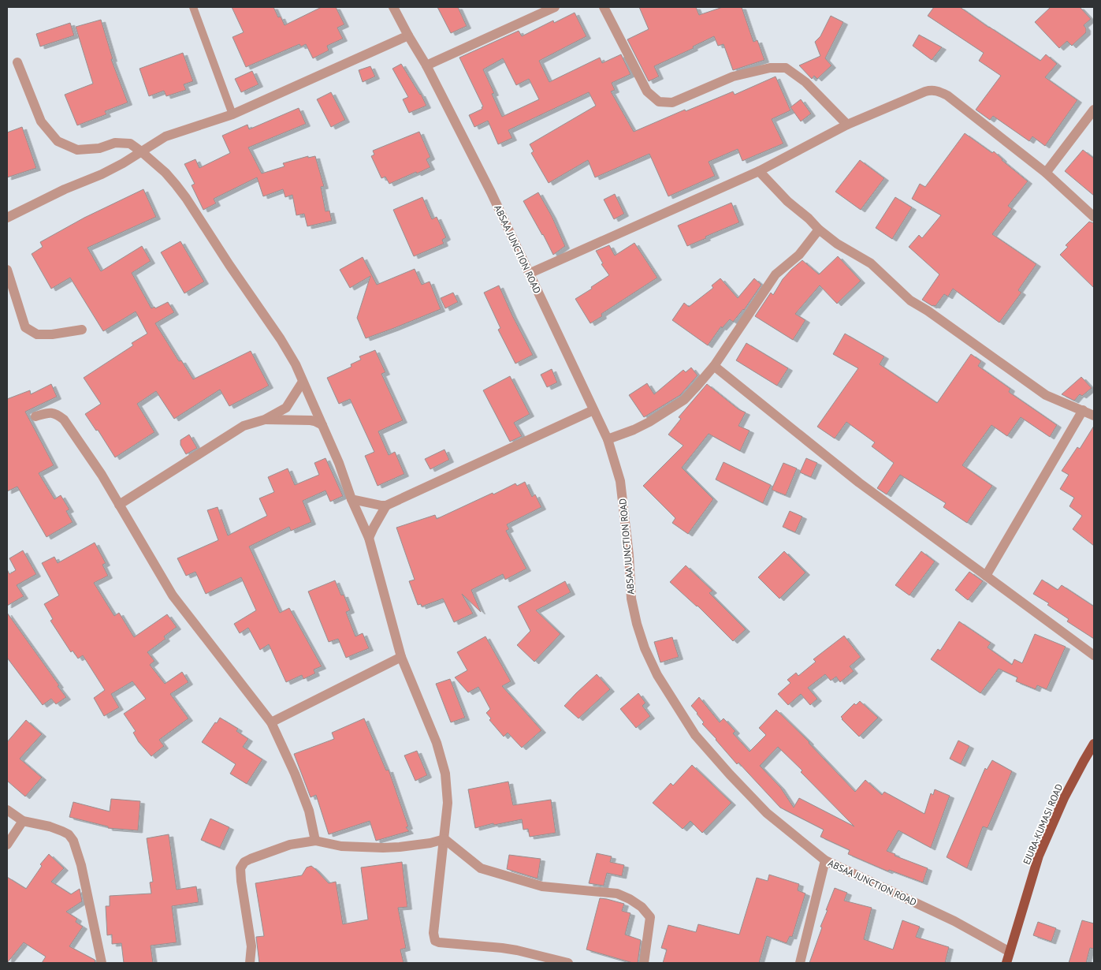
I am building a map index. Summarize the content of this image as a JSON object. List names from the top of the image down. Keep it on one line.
{"streets":{"main road":["EJURA-KUMASI ROAD"],"street":["ABSAA JUNCTION ROAD"]},"crossings":[["ABSAA JUNCTION ROAD","EJURA-KUMASI ROAD"]]}
